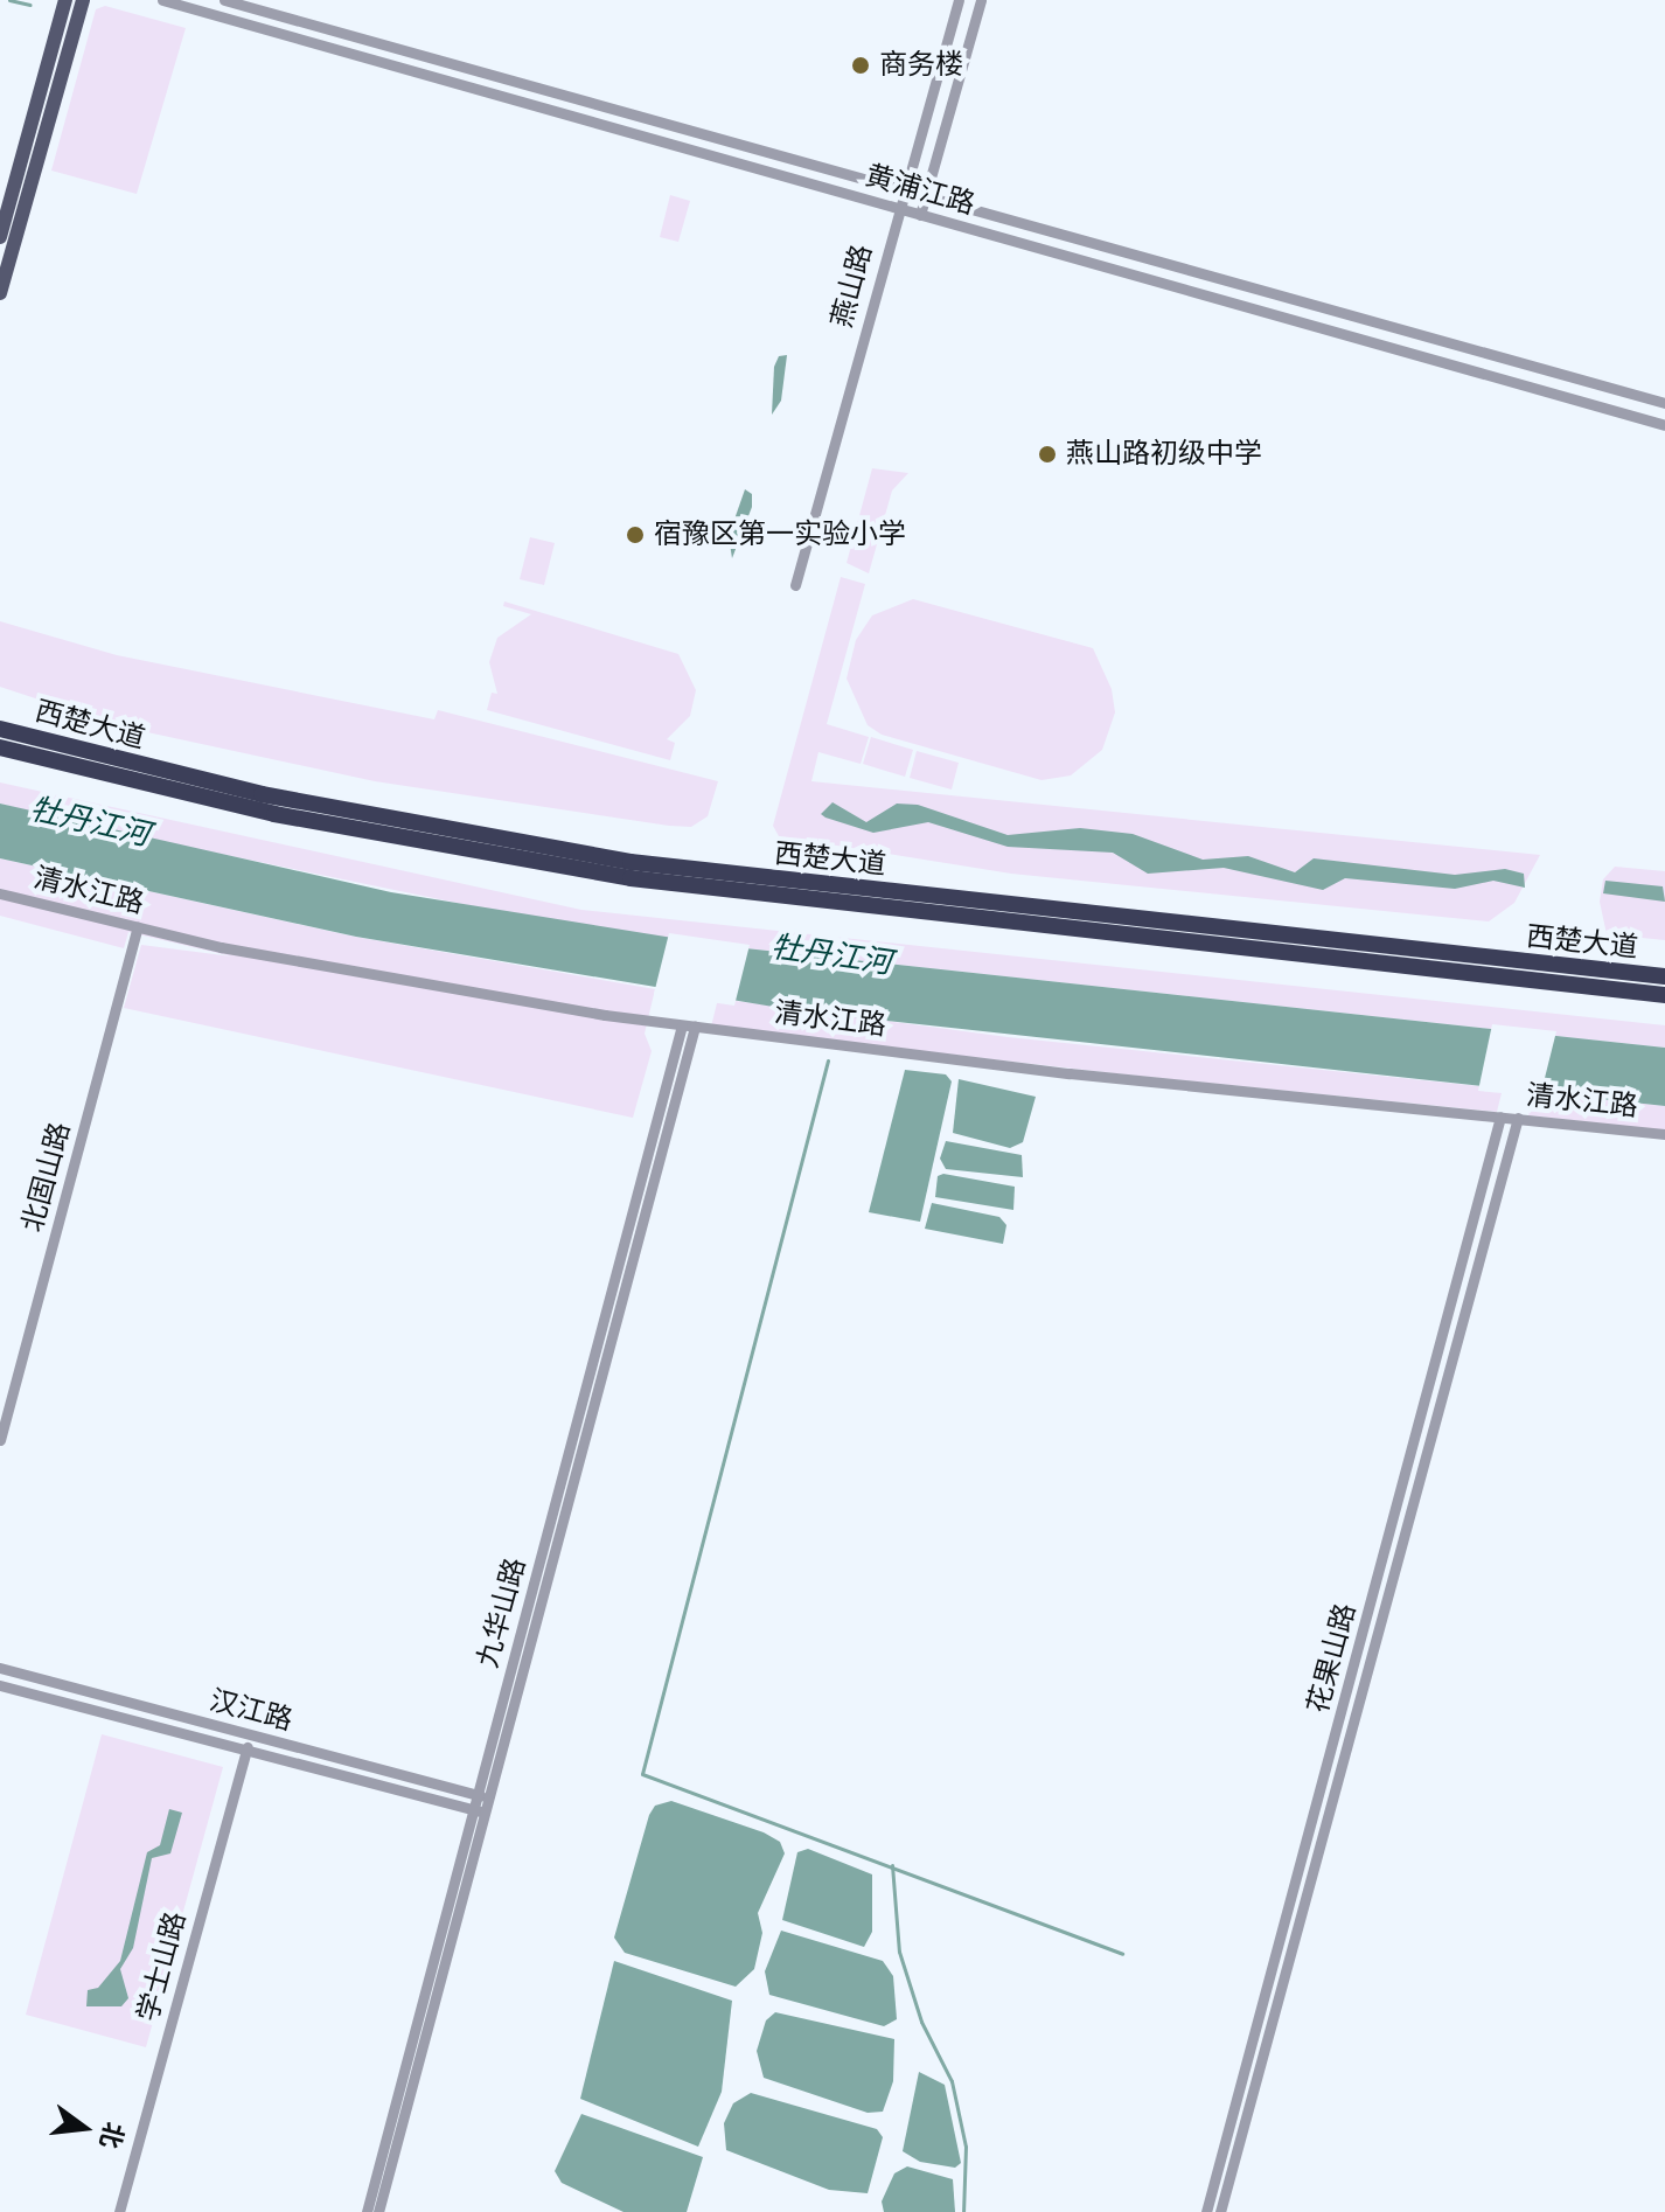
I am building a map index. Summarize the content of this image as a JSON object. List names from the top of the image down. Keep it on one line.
{"streets":{"highway":["西楚大道"],"street":["黄浦江路","燕山路","清水江路","北固山路","九华山路","花果山路","汉江路","学士山路"]},"crossings":[["黄浦江路","燕山路"],["清水江路","北固山路"],["清水江路","九华山路"],["清水江路","花果山路"],["九华山路","汉江路"],["汉江路","学士山路"]],"water":["牡丹江河"],"places":["商务楼","燕山路初级中学","宿豫区第一实验小学"],"north":"right"}
